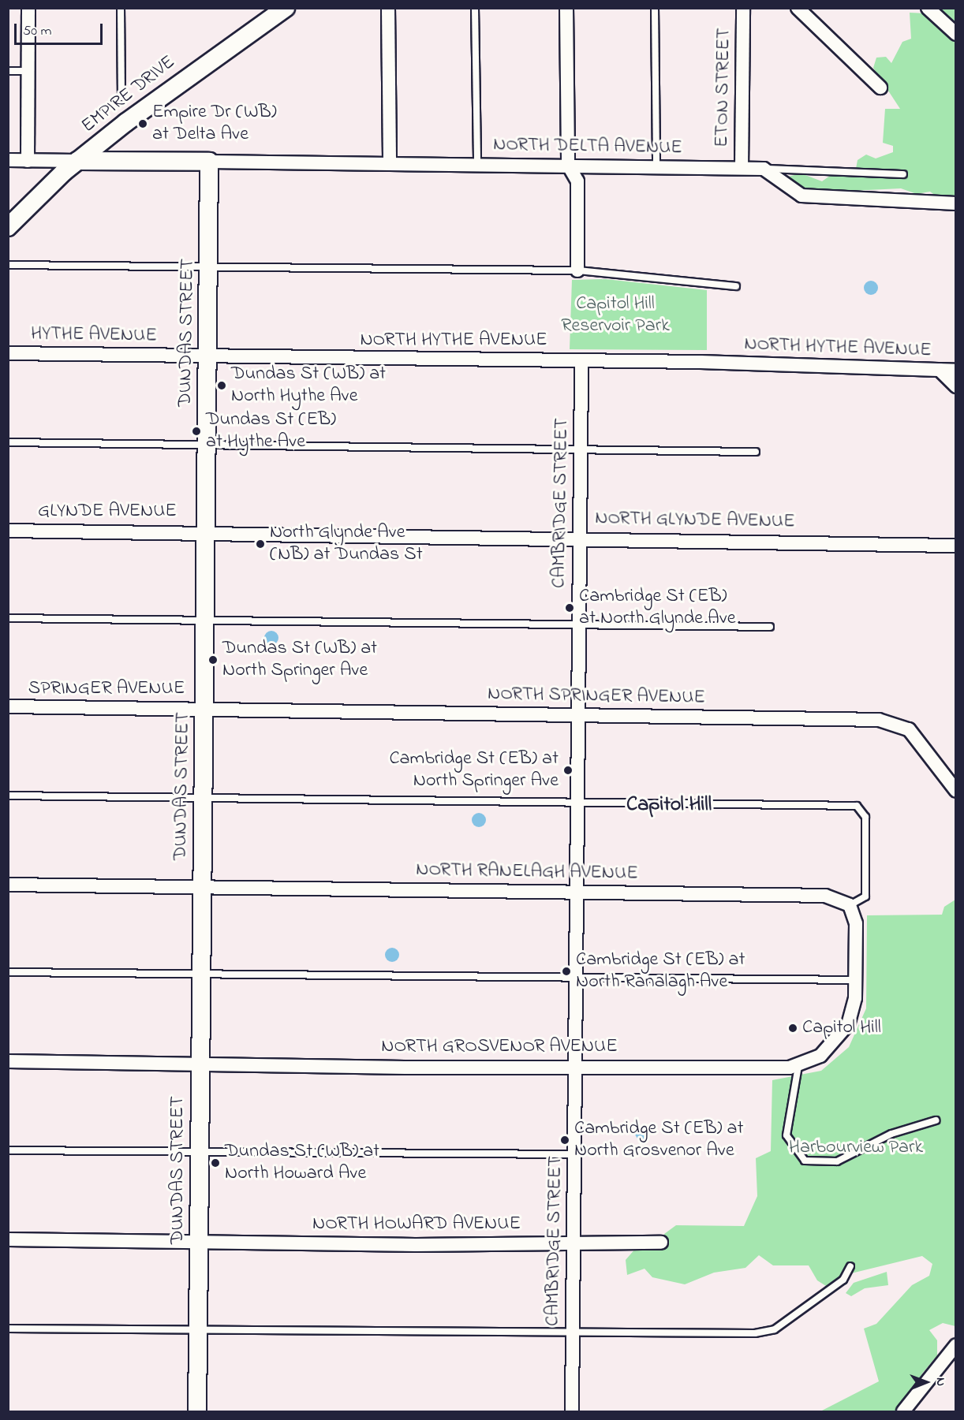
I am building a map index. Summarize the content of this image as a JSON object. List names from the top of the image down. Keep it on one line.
{"streets":{"street":["ETON STREET","EMPIRE DRIVE","NORTH DELTA AVENUE","DUNDAS STREET","HYTHE AVENUE","NORTH HYTHE AVENUE","CAMBRIDGE STREET","GLYNDE AVENUE","NORTH GLYNDE AVENUE","SPRINGER AVENUE","NORTH SPRINGER AVENUE","NORTH RANELAGH AVENUE","NORTH GROSVENOR AVENUE","NORTH HOWARD AVENUE"]},"crossings":[["ETON STREET","NORTH DELTA AVENUE"],["NORTH DELTA AVENUE","DUNDAS STREET"],["DUNDAS STREET","HYTHE AVENUE"],["DUNDAS STREET","NORTH HYTHE AVENUE"],["DUNDAS STREET","GLYNDE AVENUE"],["DUNDAS STREET","NORTH GLYNDE AVENUE"],["DUNDAS STREET","SPRINGER AVENUE"],["DUNDAS STREET","NORTH SPRINGER AVENUE"],["DUNDAS STREET","NORTH RANELAGH AVENUE"],["DUNDAS STREET","NORTH GROSVENOR AVENUE"],["DUNDAS STREET","NORTH HOWARD AVENUE"],["HYTHE AVENUE","NORTH HYTHE AVENUE"],["NORTH HYTHE AVENUE","CAMBRIDGE STREET"],["CAMBRIDGE STREET","NORTH GLYNDE AVENUE"],["CAMBRIDGE STREET","NORTH SPRINGER AVENUE"],["CAMBRIDGE STREET","NORTH RANELAGH AVENUE"],["CAMBRIDGE STREET","NORTH GROSVENOR AVENUE"],["CAMBRIDGE STREET","NORTH HOWARD AVENUE"],["GLYNDE AVENUE","NORTH GLYNDE AVENUE"],["SPRINGER AVENUE","NORTH SPRINGER AVENUE"]],"districts":["Capitol Hill"],"parks":["Capitol Hill Reservoir Park","Harbourview Park"],"places":["Empire Dr (WB) at Delta Ave","Dundas St (WB) at North Hythe Ave","Dundas St (EB) at Hythe Ave","North Glynde Ave (NB) at Dundas St","Cambridge St (EB) at North Glynde Ave","Dundas St (WB) at North Springer Ave","Cambridge St (EB) at North Springer Ave","Cambridge St (EB) at North Ranalagh Ave","Capitol Hill","Cambridge St (EB) at North Grosvenor Ave","Dundas St (WB) at North Howard Ave"],"scale_bar":"50 m","north":"right"}
